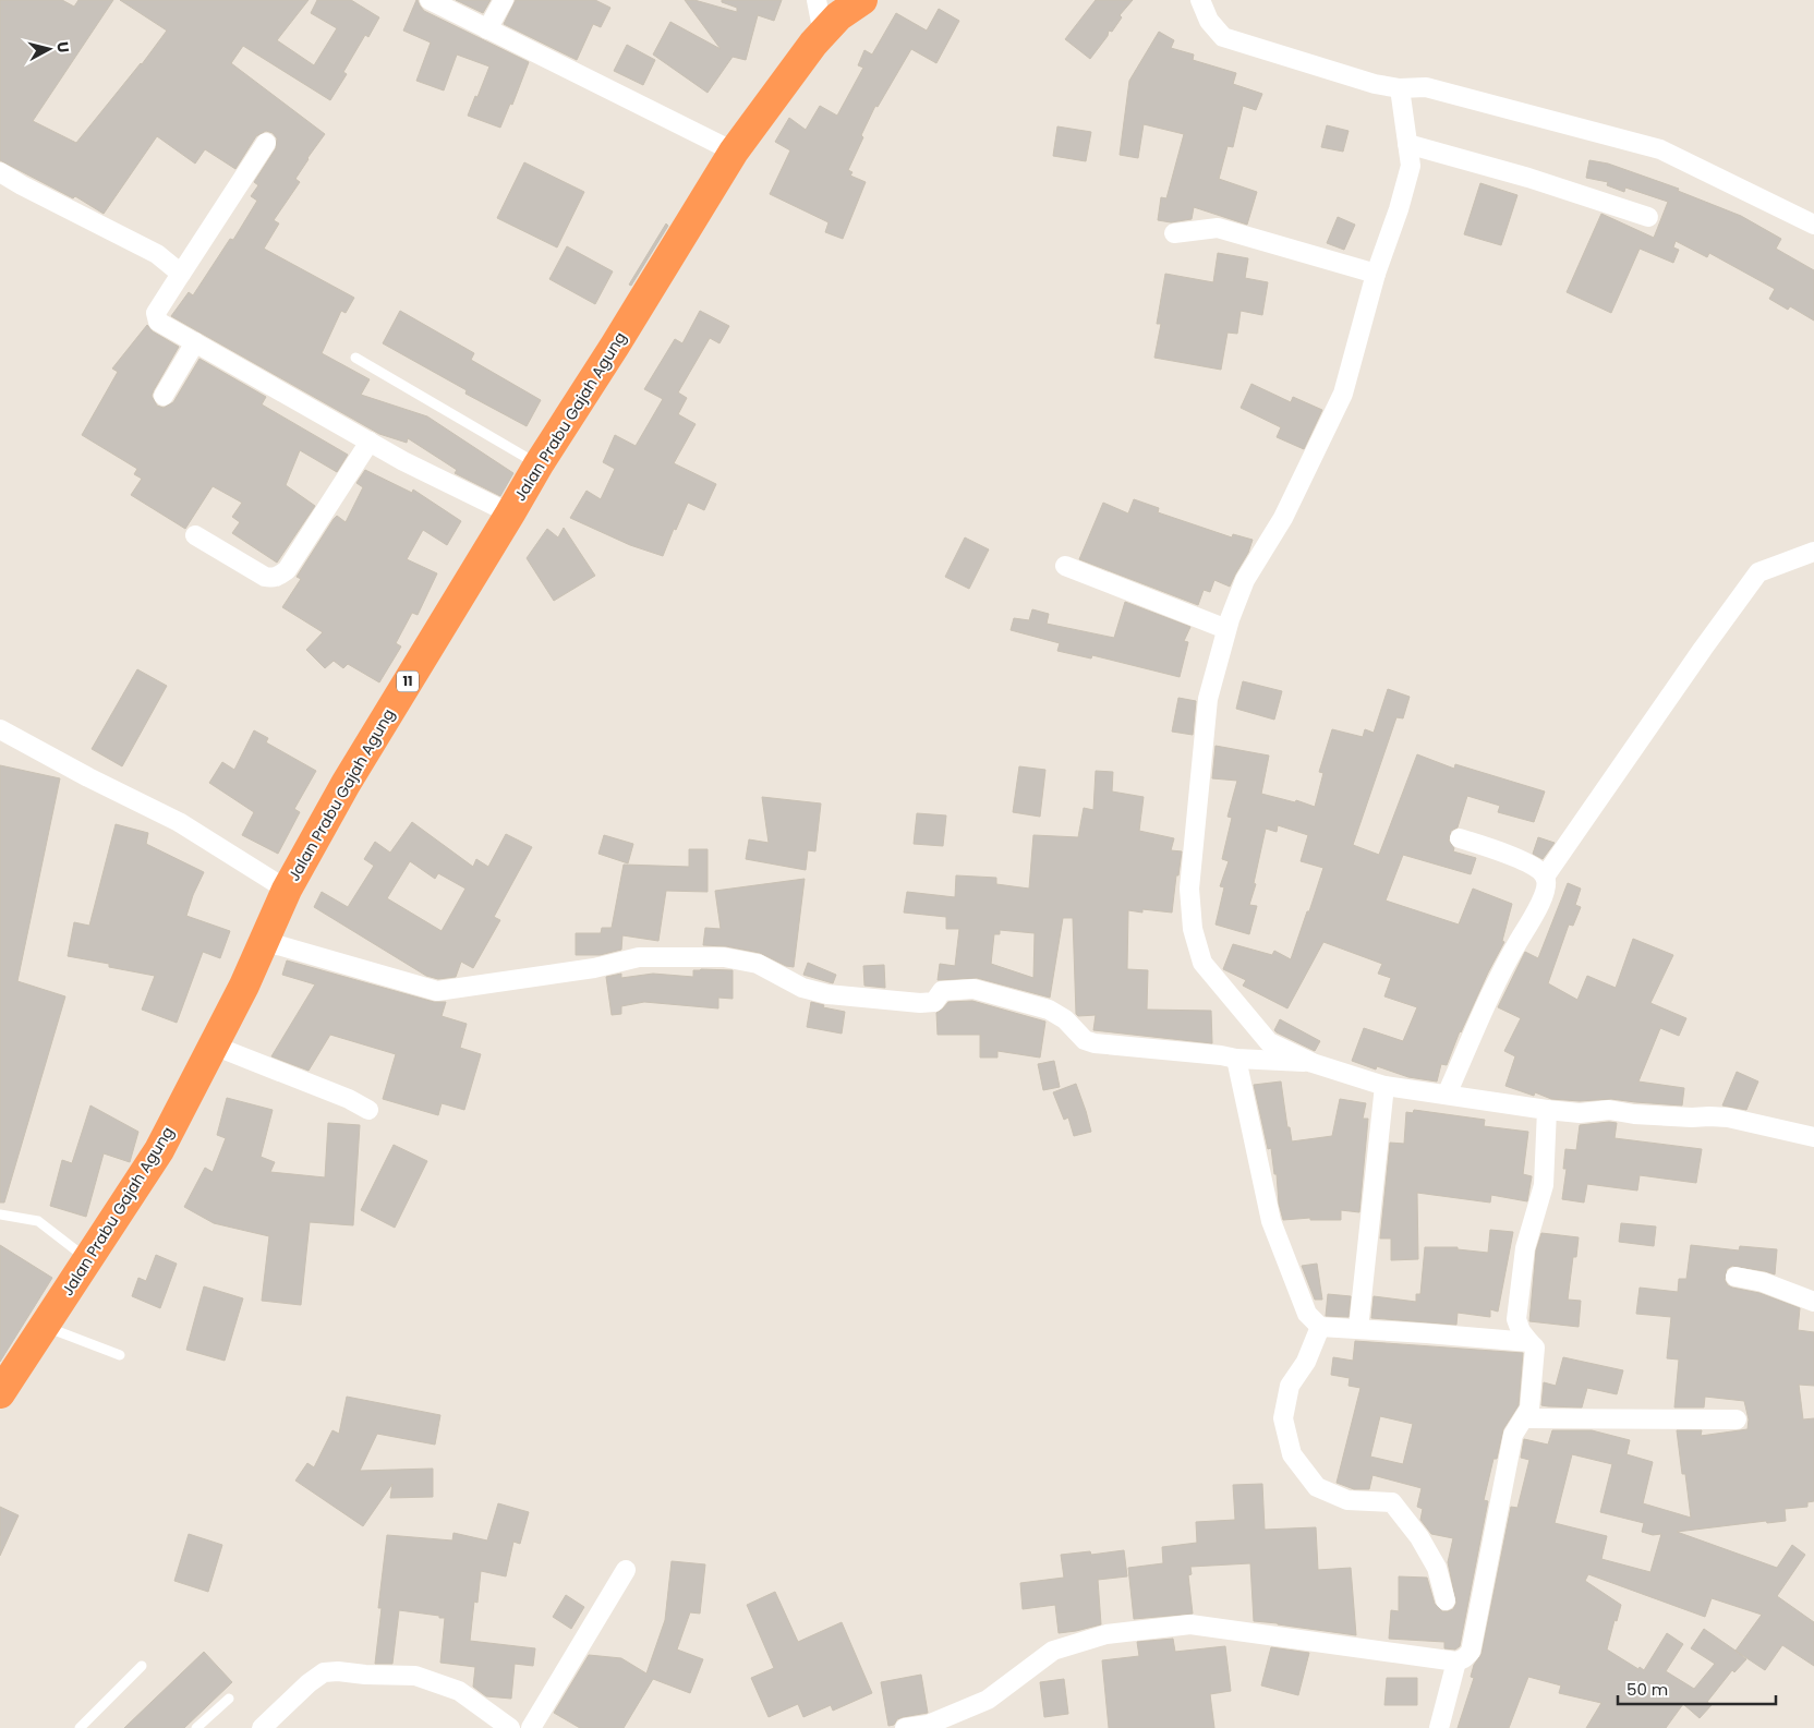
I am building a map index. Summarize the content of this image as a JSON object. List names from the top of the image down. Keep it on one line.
{"streets":{"highway":["Jalan Prabu Gajah Agung","11"]},"scale_bar":"50 m","north":"right"}
